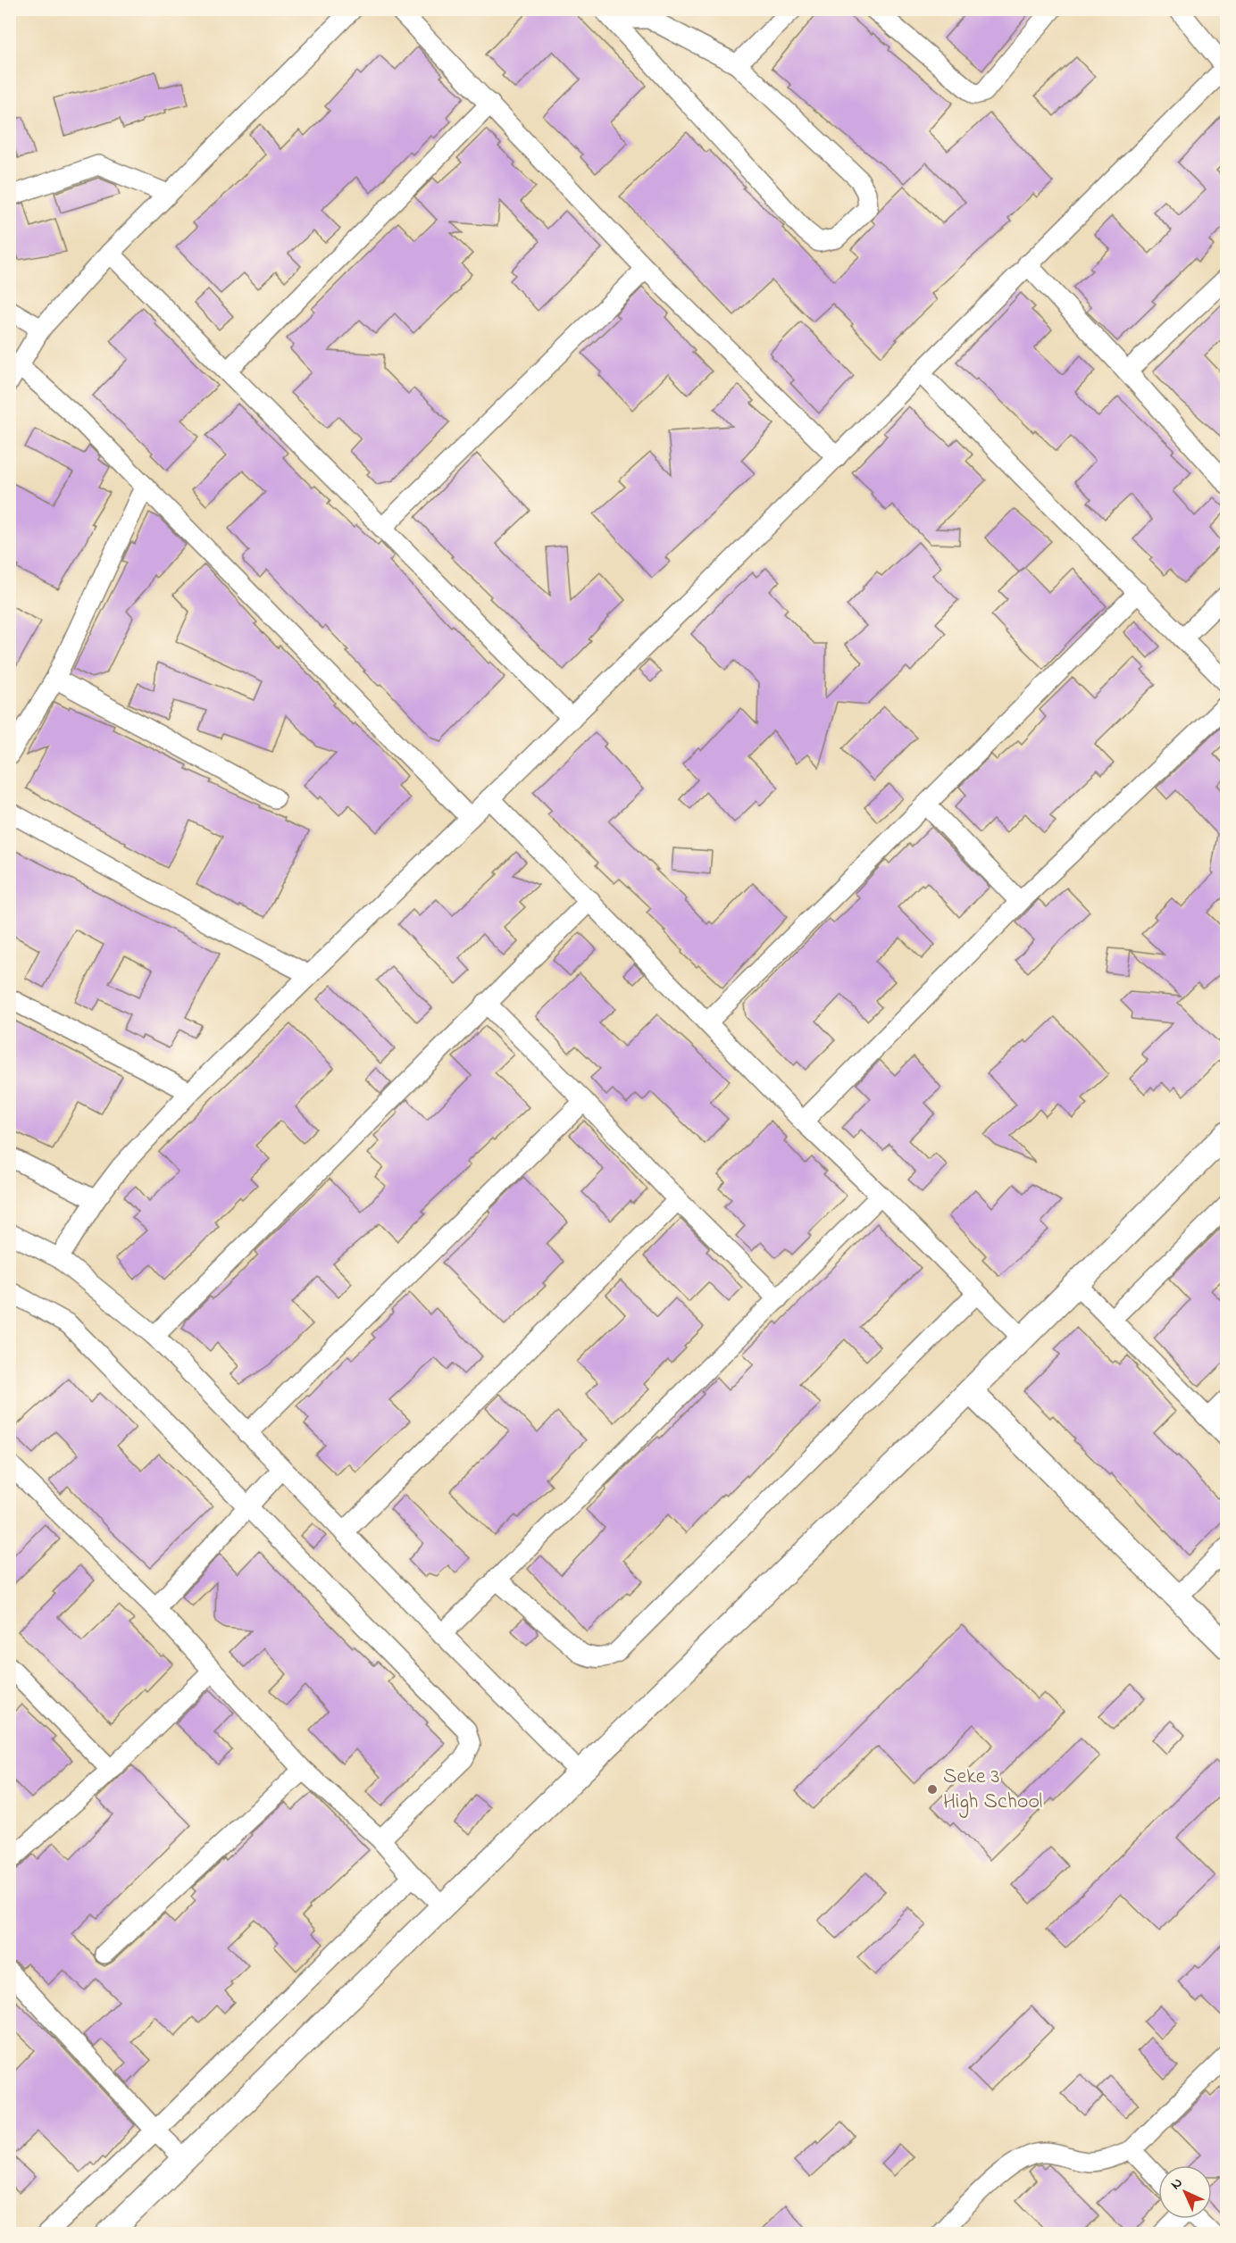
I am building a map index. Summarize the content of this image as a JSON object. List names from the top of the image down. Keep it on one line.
{"places":["Seke 3 High School"],"north":"top left"}
